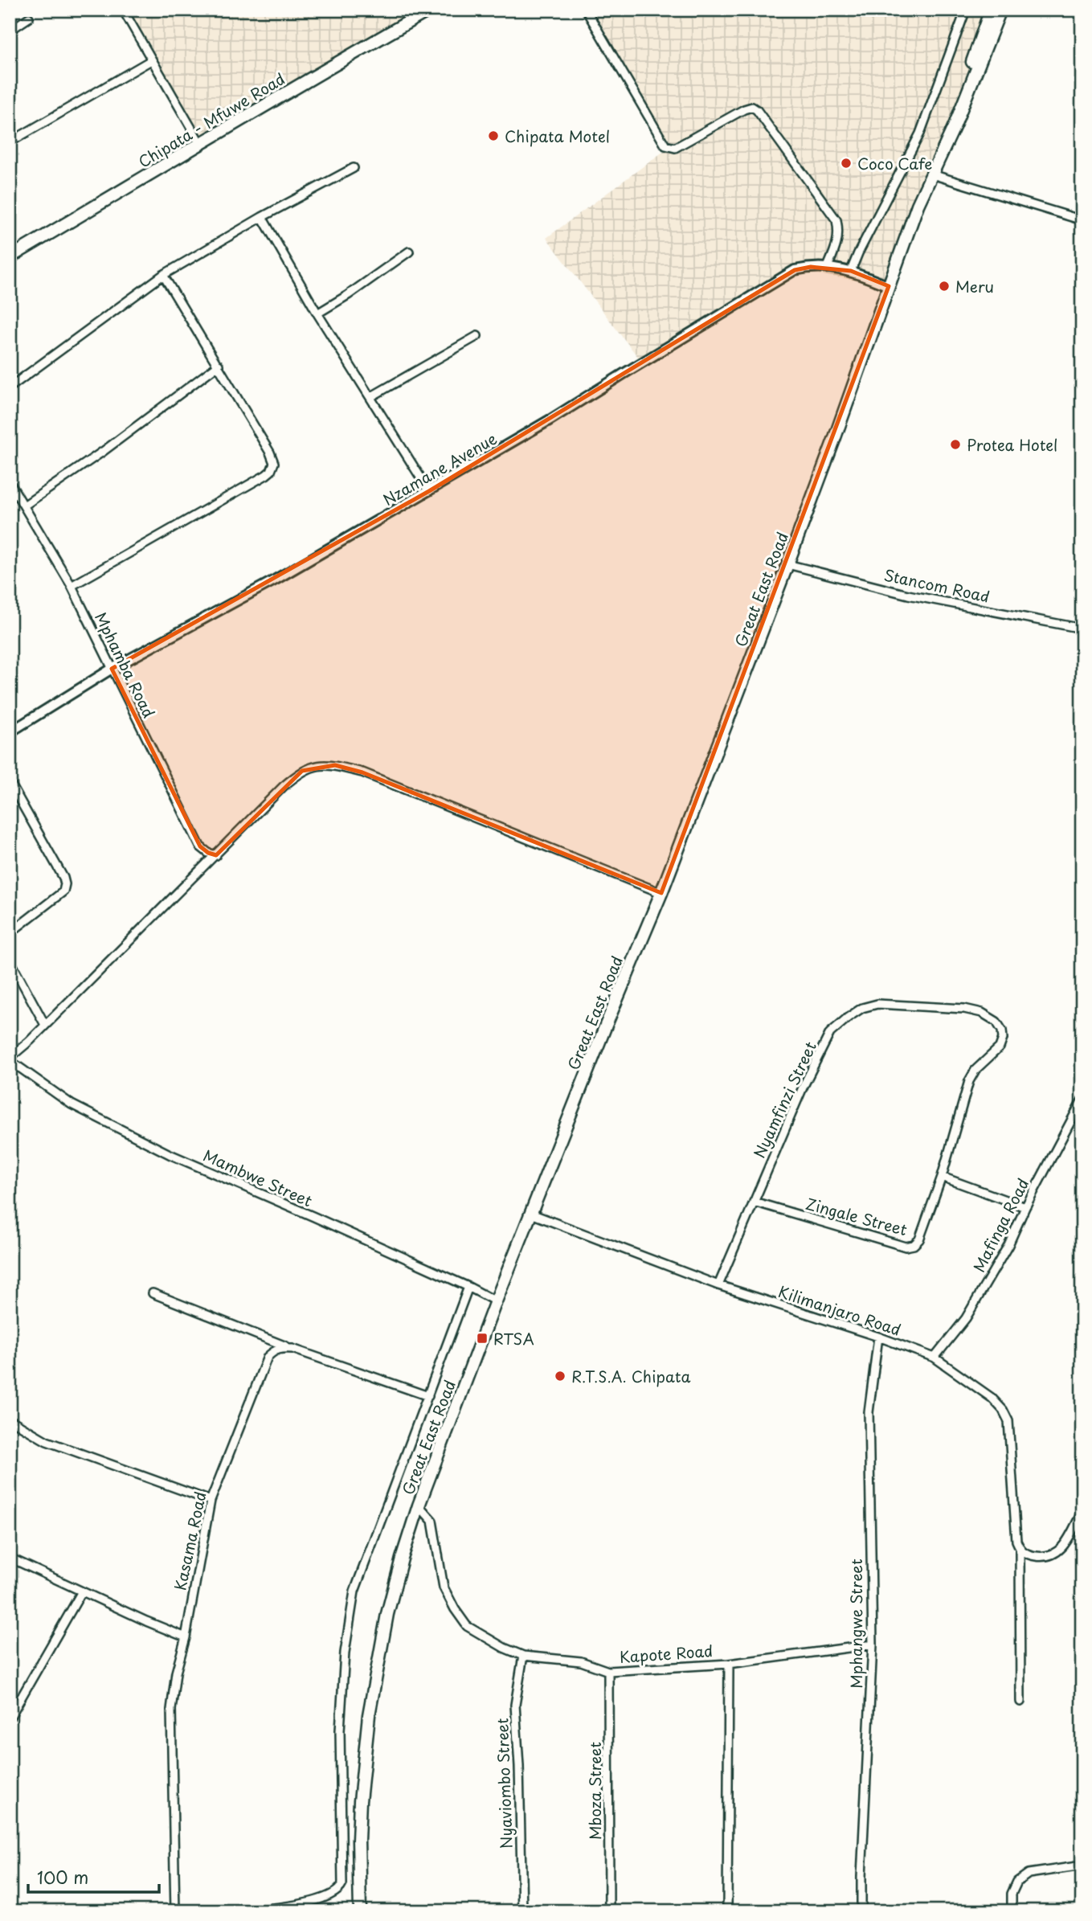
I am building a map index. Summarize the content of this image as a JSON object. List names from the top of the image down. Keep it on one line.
{"streets":{"main road":["Chipata - Mfuwe Road","Great East Road"],"street":["Nzamane Avenue","Stancom Road","Mphamba Road","Nyamfinzi Street","Mambwe Street","Zingale Street","Mafinga Road","Kilimanjaro Road","Kasama Road","Mphangwe Street","Kapote Road","Nyaviombo Street","Mboza Street"]},"crossings":[["Nzamane Avenue","Great East Road"],["Nzamane Avenue","Mphamba Road"],["Stancom Road","Great East Road"],["Great East Road","Mambwe Street"],["Great East Road","Kilimanjaro Road"],["Great East Road","Kapote Road"],["Nyamfinzi Street","Zingale Street"],["Nyamfinzi Street","Kilimanjaro Road"],["Mafinga Road","Kilimanjaro Road"],["Kilimanjaro Road","Mphangwe Street"],["Kapote Road","Nyaviombo Street"],["Kapote Road","Mboza Street"]],"places":{"other":["Chipata Motel","Coco Cafe","Meru","Protea Hotel","R.T.S.A. Chipata"],"transit":["RTSA"]},"scale_bar":"100 m"}
